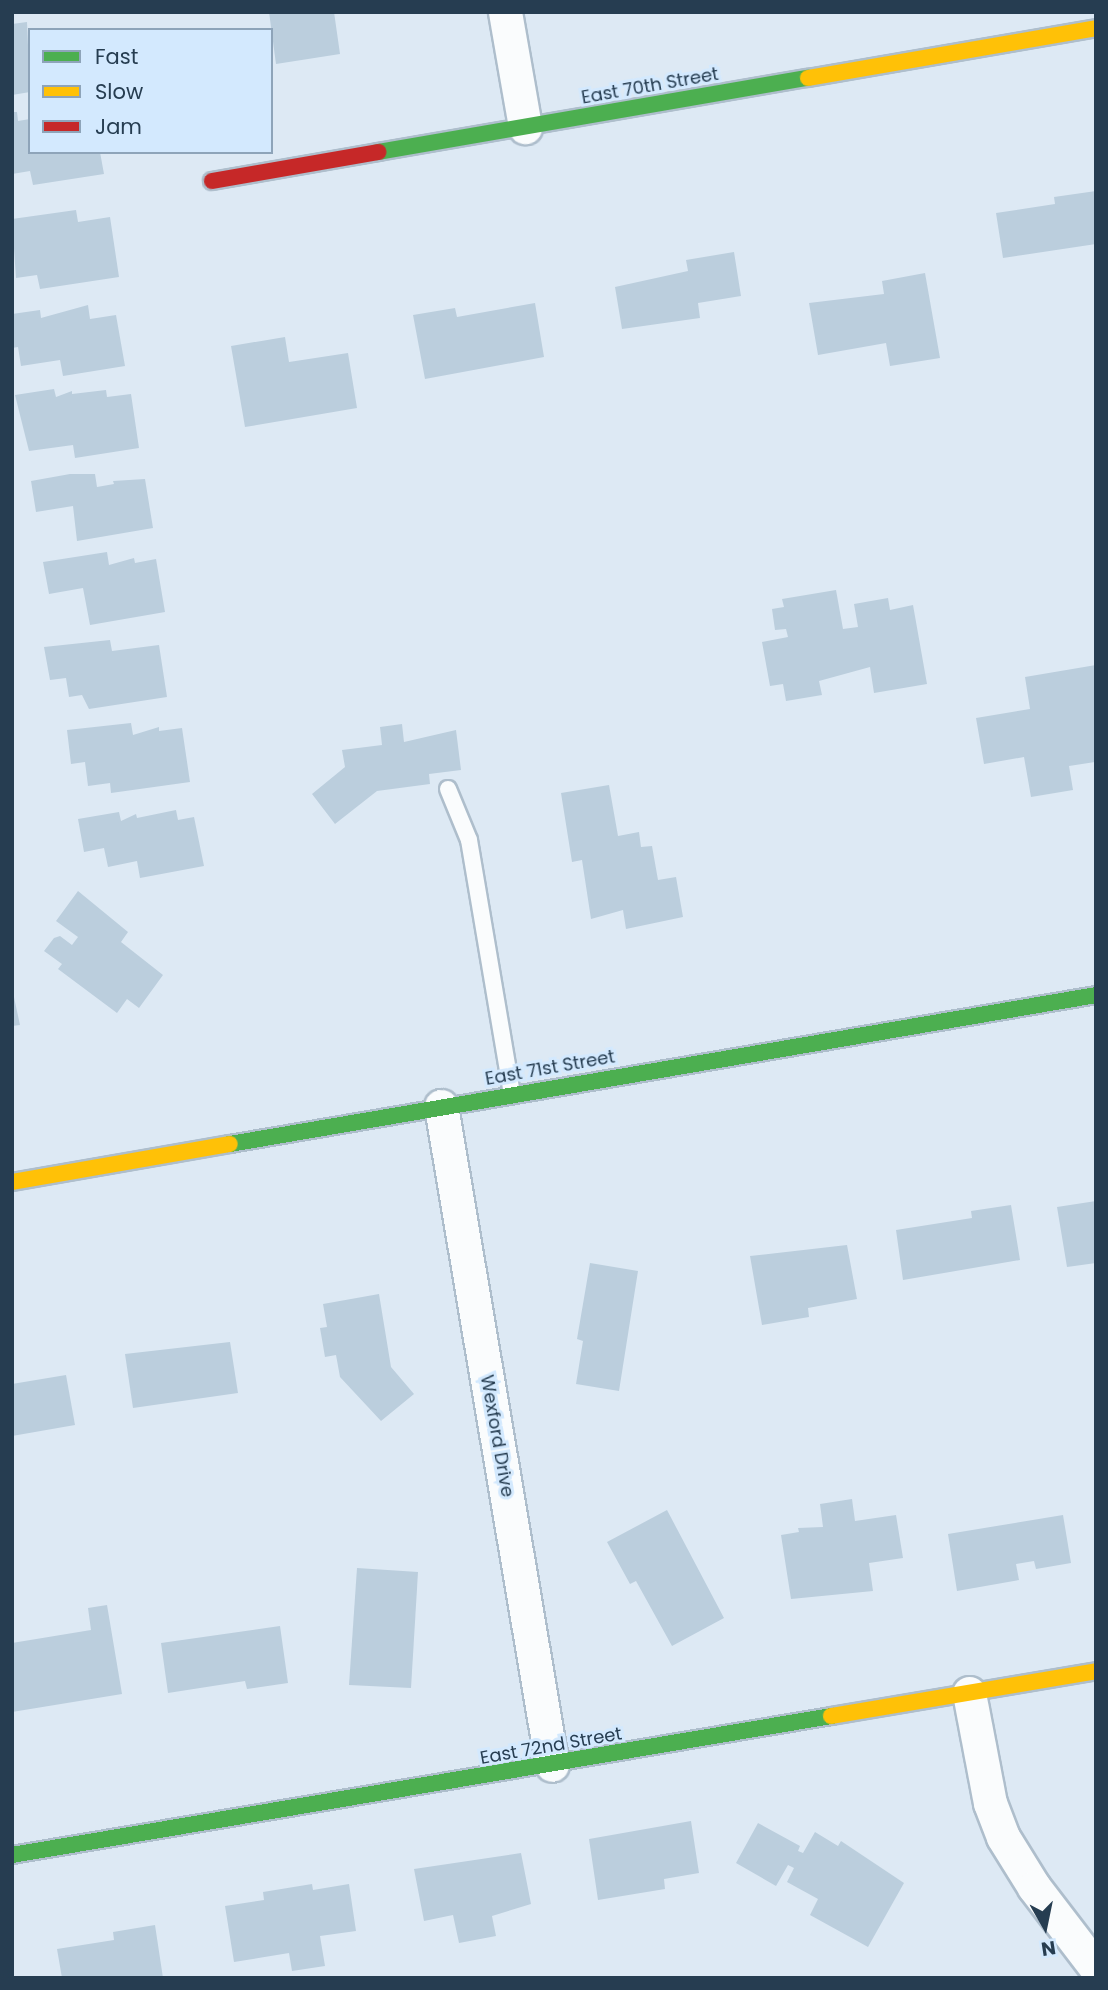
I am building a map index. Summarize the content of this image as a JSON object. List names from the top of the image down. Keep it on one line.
{"streets":{"street":["East 70th Street","East 71st Street","Wexford Drive","East 72nd Street"]},"crossings":[["East 71st Street","Wexford Drive"],["Wexford Drive","East 72nd Street"]],"legend":["Fast","Slow","Jam"],"north":"bottom"}
